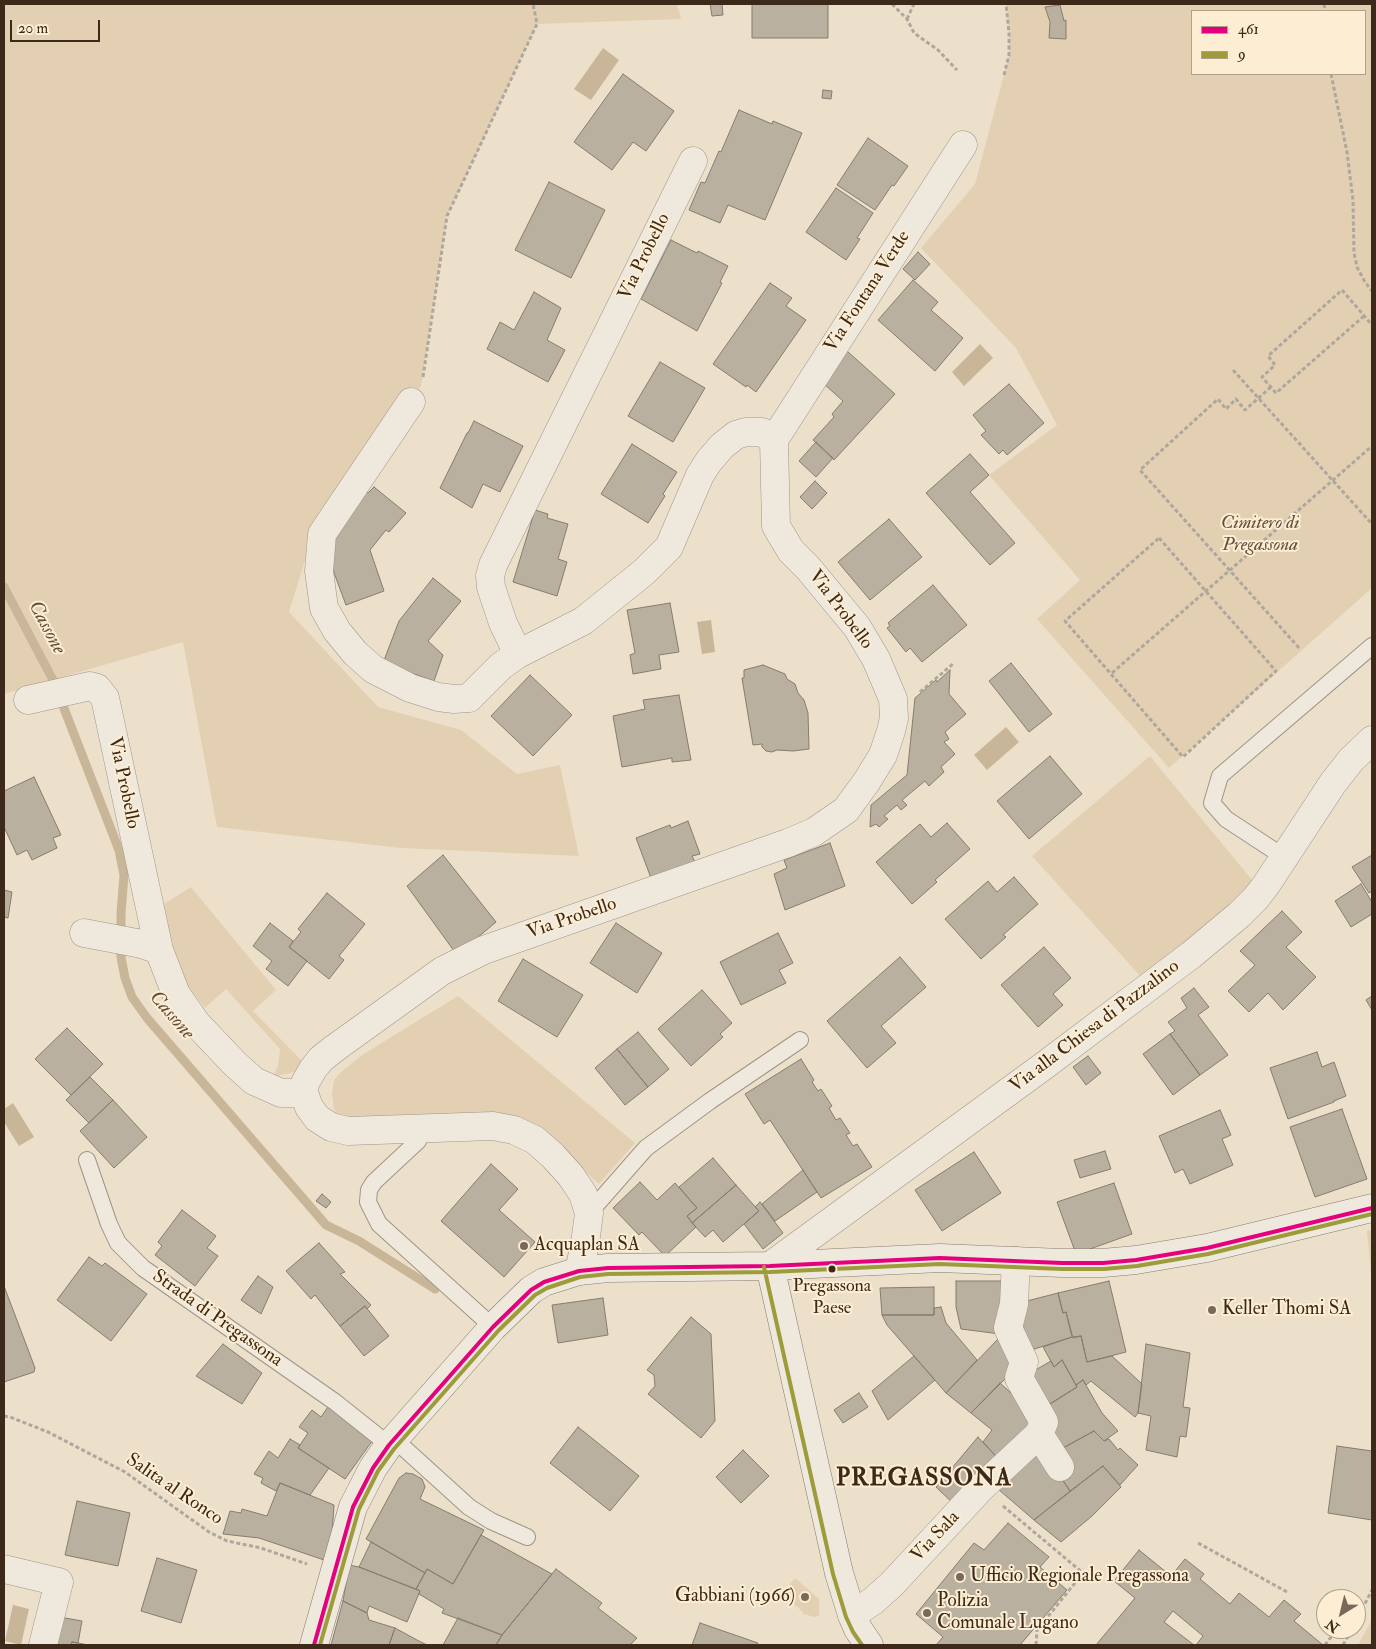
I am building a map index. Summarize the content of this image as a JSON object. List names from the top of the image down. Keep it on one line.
{"streets":{"street":["Via Probello","Via Fontana Verde","Via alla Chiesa di Pazzalino","Via Sala"],"lane":["Strada di Pregassona"],"path":["Salita al Ronco"]},"crossings":[["Via Probello","Via Fontana Verde"]],"districts":["PREGASSONA"],"water":["Cassone"],"parks":["Cimitero di Pregassona"],"places":["Acquaplan SA","Pregassona Paese","Keller Thomi SA","Ufficio Regionale Pregassona","Gabbiani (1966)","Polizia Comunale Lugano"],"lines":["transit line 461","transit line 9"],"legend":["461","9"],"scale_bar":"20 m","north":"bottom left"}
